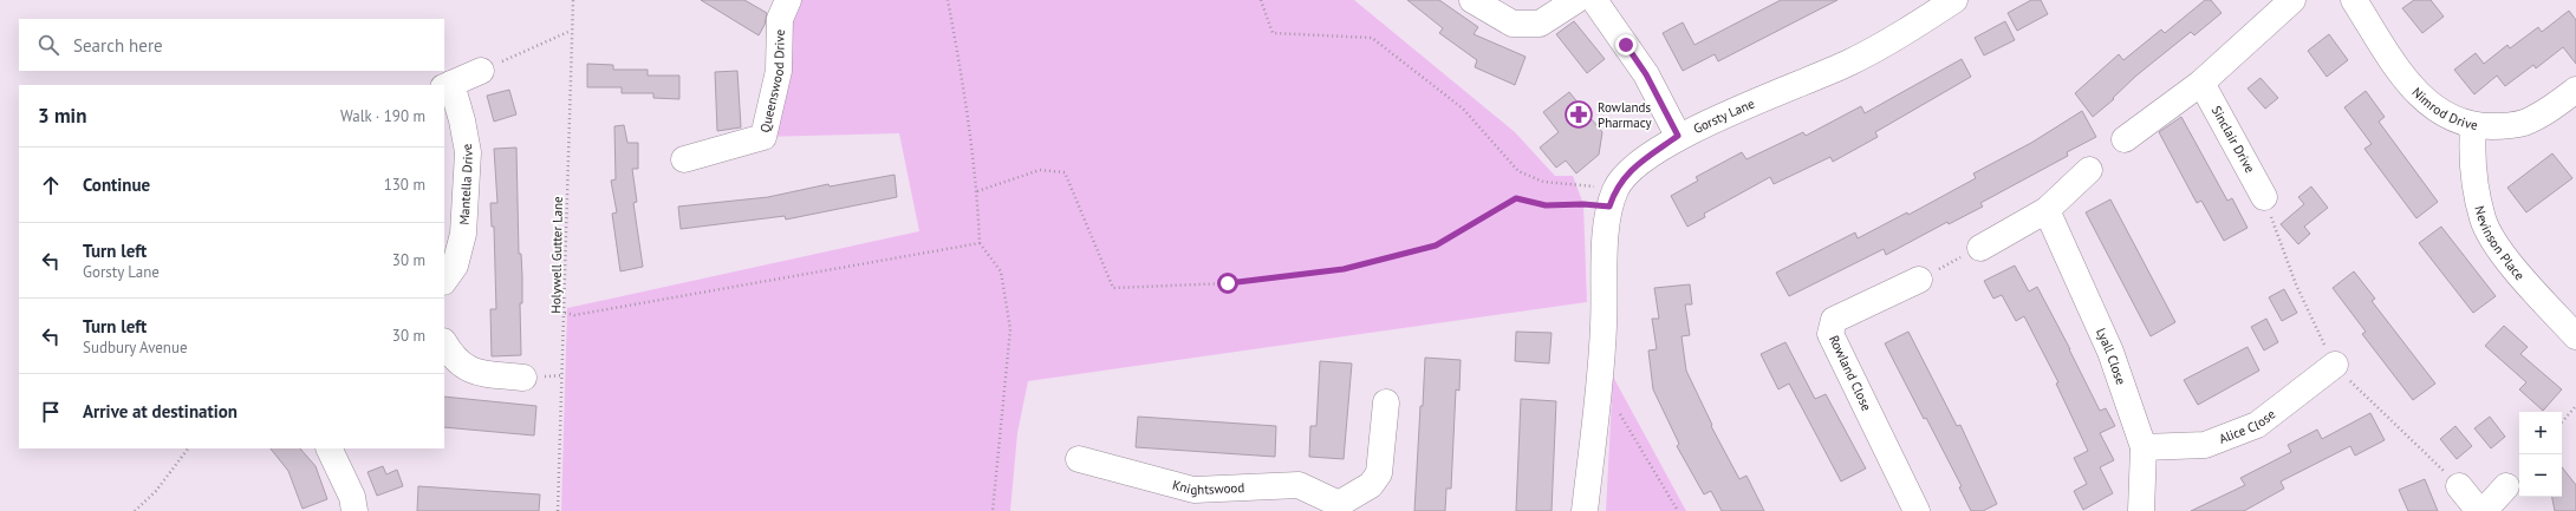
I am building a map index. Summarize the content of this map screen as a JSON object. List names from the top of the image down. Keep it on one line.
{"streets":{"street":["Queenswood Drive","Nimrod Drive","Gorsty Lane","Sinclair Drive","Mantella Drive","Nevinson Place","Lyall Close","Rowland Close","Alice Close","Knightswood"],"path":["Holywell Gutter Lane"]},"crossings":[["Nimrod Drive","Nevinson Place"],["Lyall Close","Alice Close"]],"places":{"pharmacy":["Rowlands Pharmacy"]},"page":{"search":"Search here","heading":["3 min","Walk · 190 m"],"list":[["Continue","130 m"],["Turn left","Gorsty Lane","30 m"],["Turn left","Sudbury Avenue","30 m"],"Arrive at destination"],"map_buttons":["+","−"]}}
